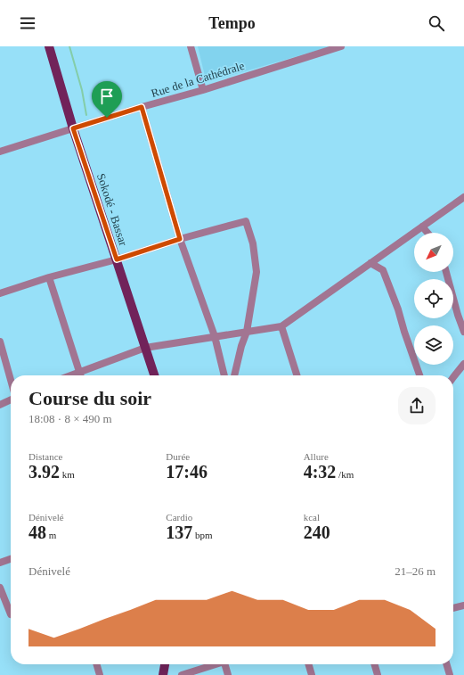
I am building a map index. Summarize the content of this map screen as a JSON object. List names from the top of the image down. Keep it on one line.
{"streets":{"main road":["Sokodé - Bassar"],"street":["Rue de la Cathédrale"]},"crossings":[["Rue de la Cathédrale","Sokodé - Bassar"]],"north":"bottom left","page":{"header":"Tempo","heading":["Course du soir","18:08 · 8 × 490 m"],"stats":[["Distance","3.92 km"],["Durée","17:46"],["Allure","4:32 /km"],["Dénivelé","48 m"],["Cardio","137 bpm"],["kcal","240"]],"chart":["Dénivelé","21–26 m"]}}
